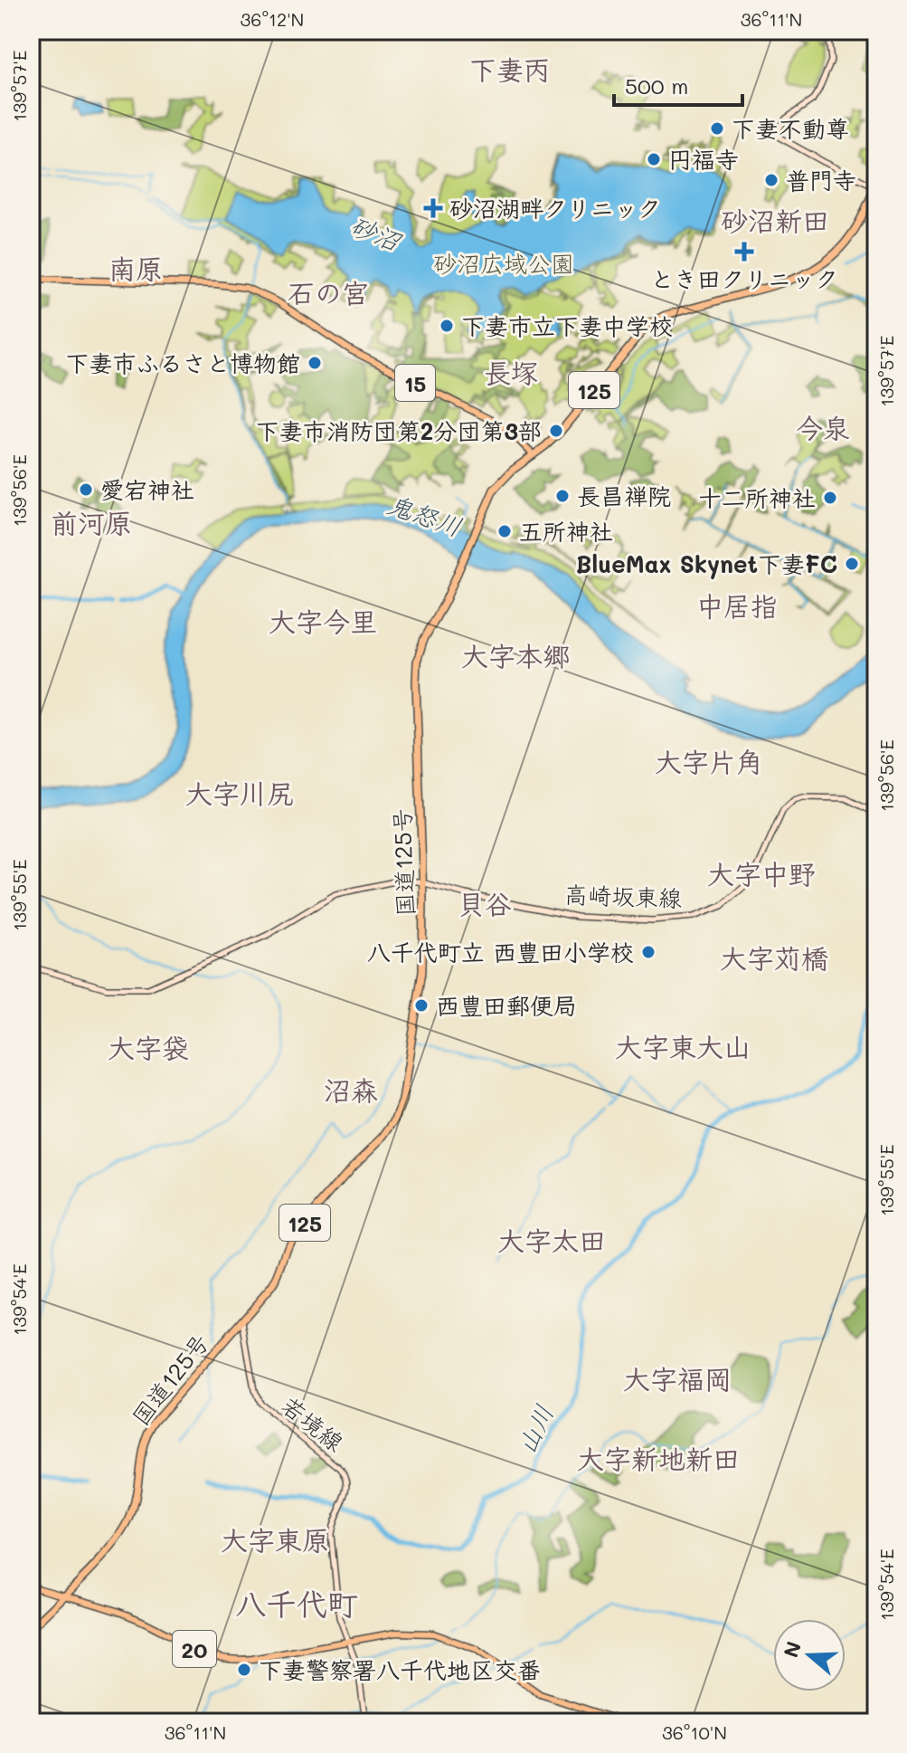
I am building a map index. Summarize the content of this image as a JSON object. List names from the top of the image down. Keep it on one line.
{"streets":{"highway":["125","国道125号"],"main road":["15","高崎坂東線","若境線","20"]},"crossings":[["15","国道125号"],["国道125号","高崎坂東線"],["国道125号","若境線"],["国道125号","20"],["若境線","20"]],"districts":["下妻丙","砂沼新田","南原","石の宮","長塚","今泉","前河原","中居指","大字今里","大字本郷","大字片角","大字川尻","大字中野","貝谷","大字苅橋","大字東大山","大字袋","沼森","大字太田","大字福岡","大字新地新田","大字東原","八千代町"],"water":["砂沼","鬼怒川","山川"],"parks":["砂沼広域公園"],"places":{"other":["下妻不動尊","円福寺","普門寺","下妻市立下妻中学校","下妻市ふるさと博物館","下妻市消防団第2分団第3部","愛宕神社","長昌禅院","十二所神社","五所神社","BlueMax Skynet下妻FC","八千代町立 西豊田小学校","西豊田郵便局","下妻警察署八千代地区交番"],"health":["砂沼湖畔クリニック","とき田クリニック"]},"scale_bar":"500 m","north":"left","coordinates":["36°12'N","36°11'N","139°57'E","139°56'E","139°55'E","139°54'E","36°10'N"]}
